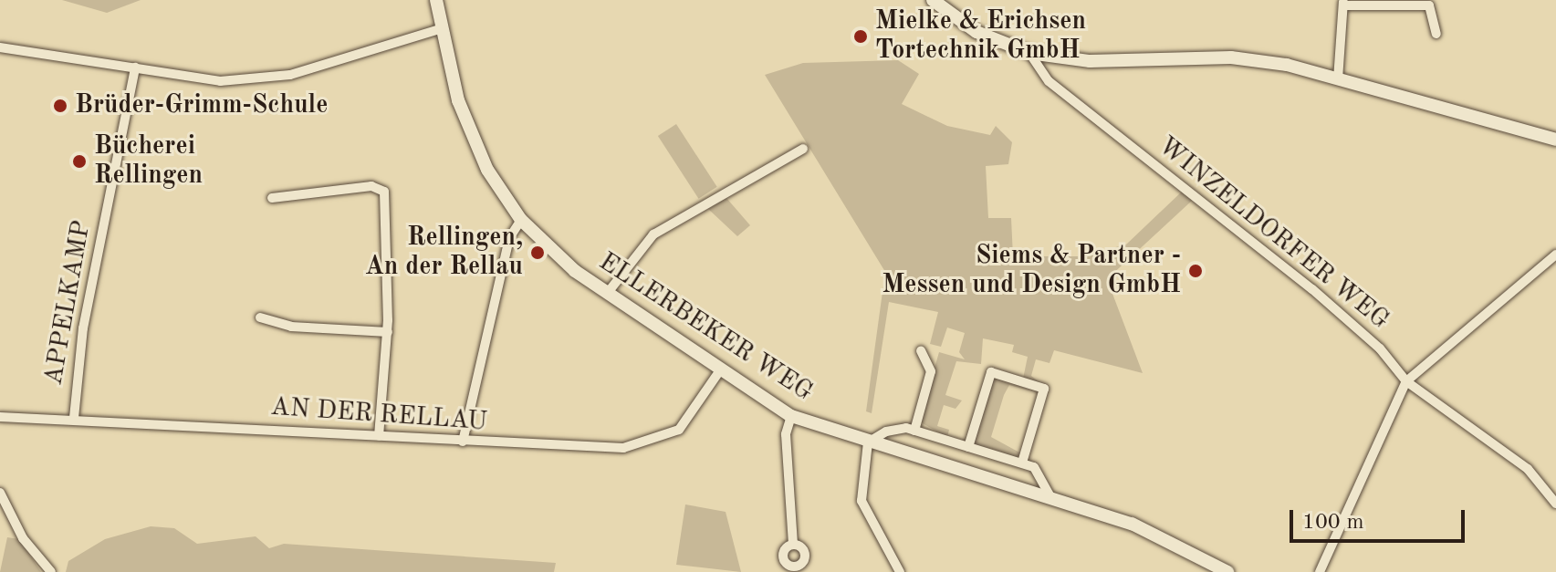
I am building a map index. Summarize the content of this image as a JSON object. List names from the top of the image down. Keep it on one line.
{"streets":{"street":["WINZELDORFER WEG","APPELKAMP","ELLERBEKER WEG","AN DER RELLAU"]},"crossings":[["APPELKAMP","AN DER RELLAU"],["ELLERBEKER WEG","AN DER RELLAU"]],"places":["Mielke & Erichsen Tortechnik GmbH","Brüder-Grimm-Schule","Bücherei Rellingen","Rellingen, An der Rellau","Siems & Partner - Messen und Design GmbH"],"scale_bar":"100 m"}
